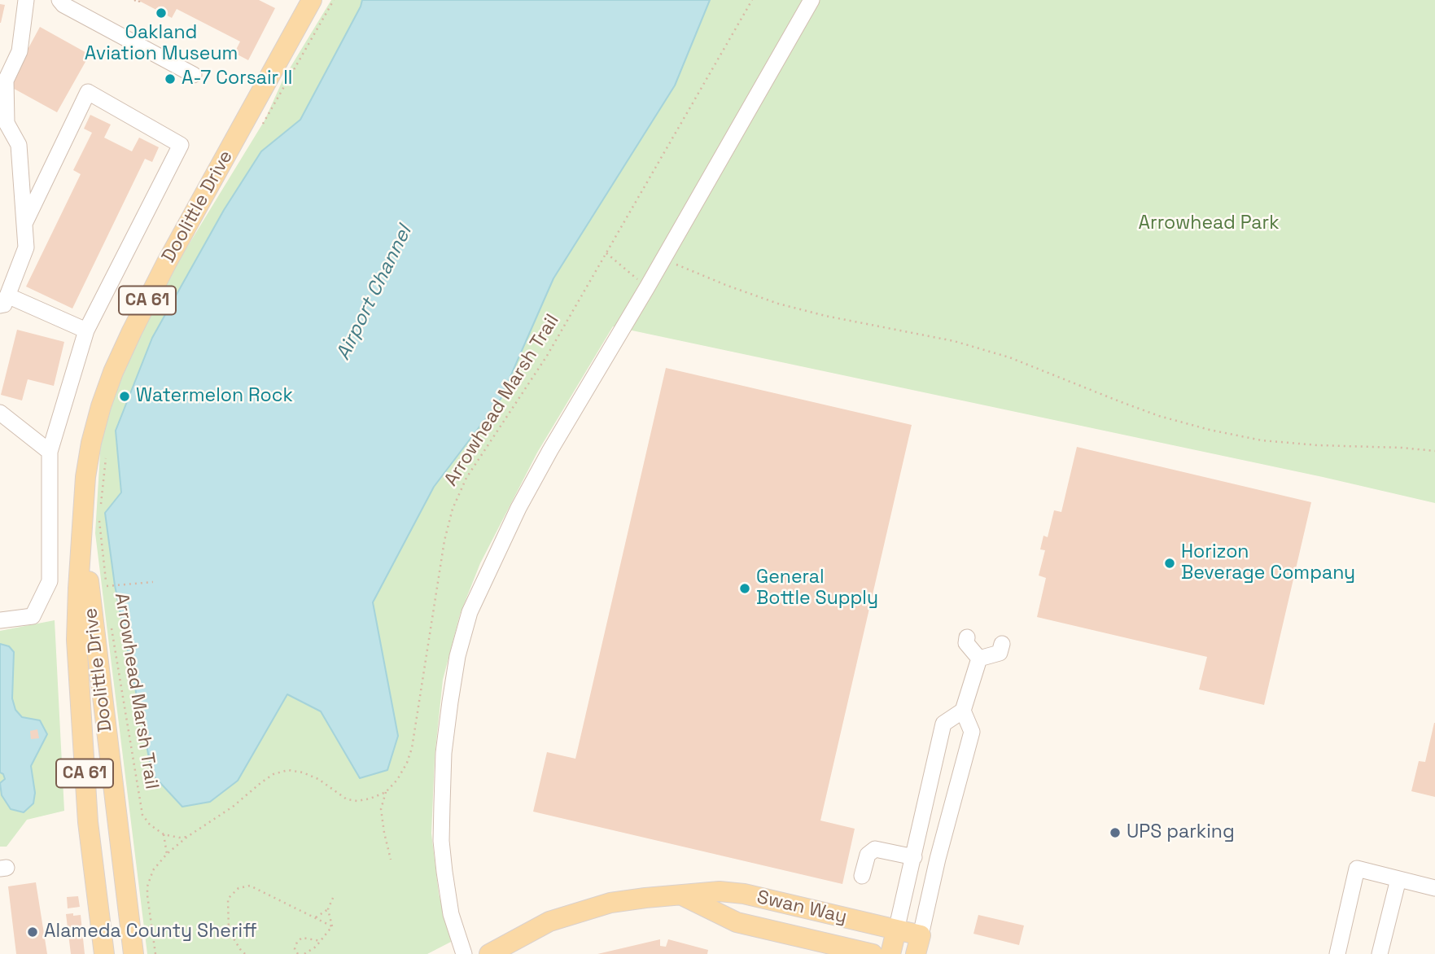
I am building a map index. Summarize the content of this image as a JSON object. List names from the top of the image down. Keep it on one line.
{"streets":{"main road":["Doolittle Drive","CA 61","Swan Way"],"path":["Arrowhead Marsh Trail"]},"crossings":[["Doolittle Drive","Arrowhead Marsh Trail"]],"water":["Airport Channel"],"parks":["Arrowhead Park"],"places":["Oakland Aviation Museum","A-7 Corsair II","Watermelon Rock","Horizon Beverage Company","General Bottle Supply","UPS parking","Alameda County Sheriff"]}
